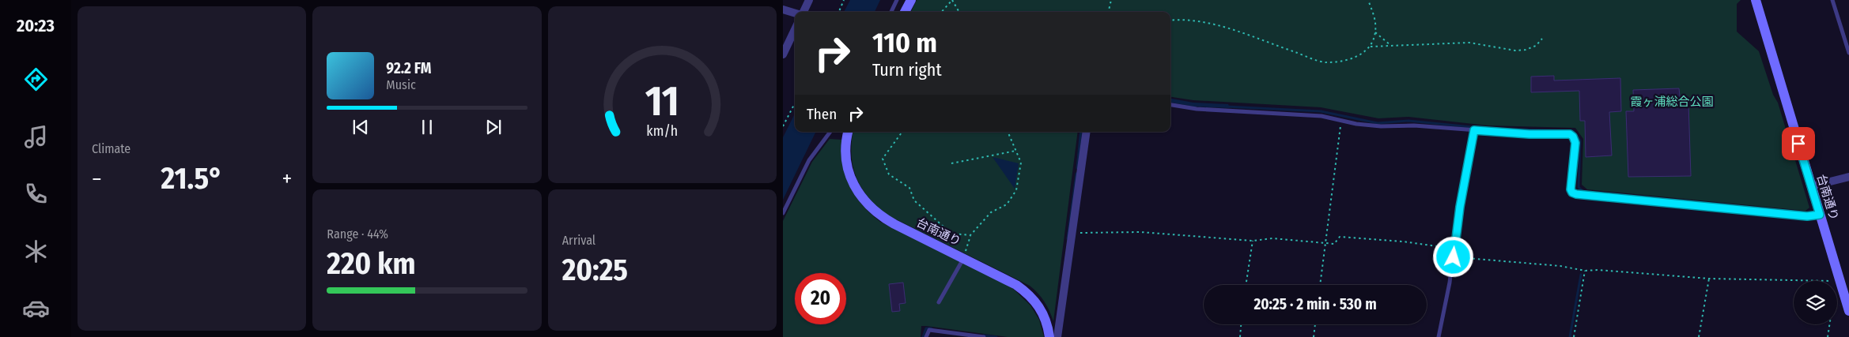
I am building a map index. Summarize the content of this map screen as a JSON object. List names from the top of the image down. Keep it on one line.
{"streets":{"street":["台南通り"]},"parks":["霞ヶ浦総合公園"],"page":{"tabs":"20:23","tile":["Climate",["Range · 44%","220 km"],["Arrival","20:25"]],"turn":["110 m","Turn right"],"song":["92.2 FM","Music"],"then":"Then","heat":["−","21.5°","+"],"limit":"20","trip":"20:25 · 2 min · 530 m","gauge":["11","km/h"]}}
